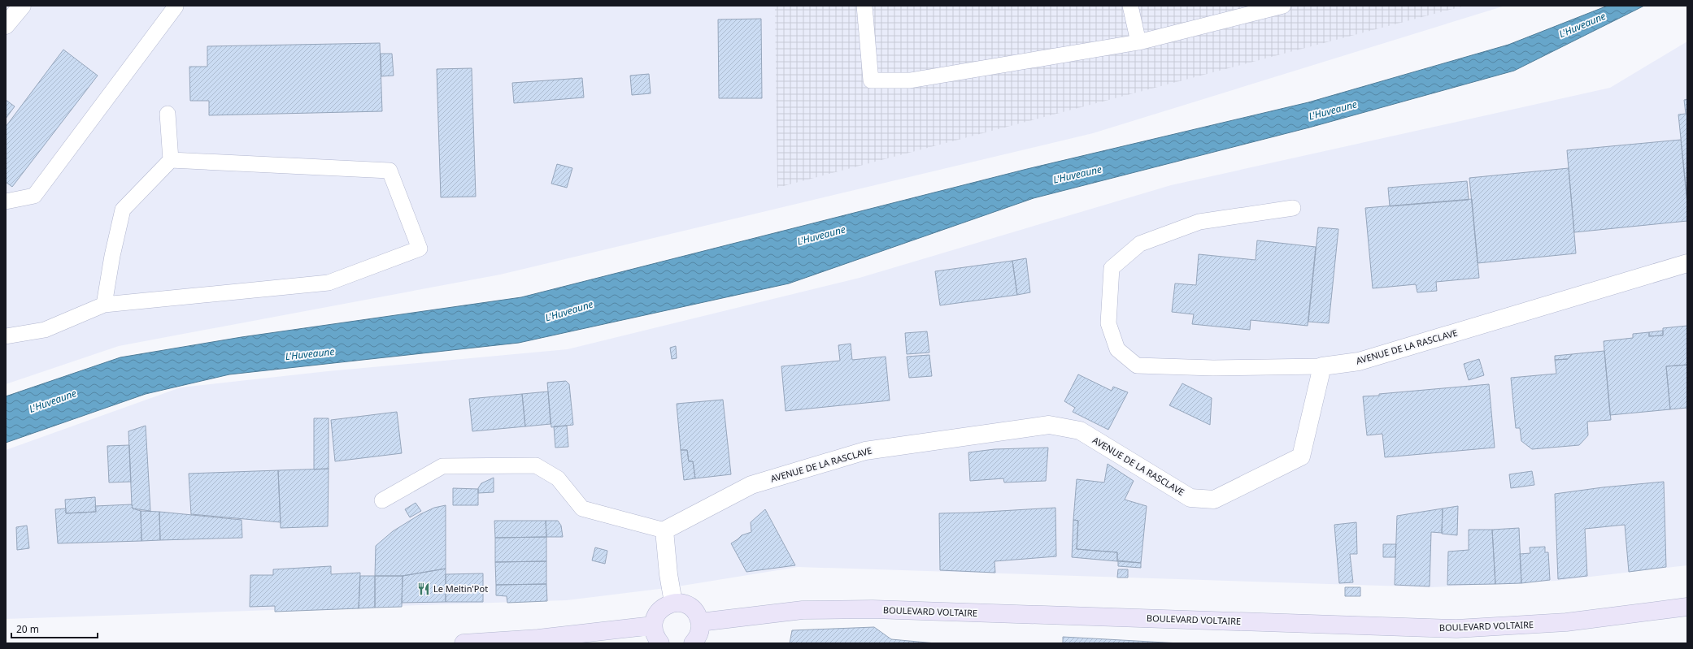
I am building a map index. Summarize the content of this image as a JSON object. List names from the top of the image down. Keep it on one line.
{"streets":{"main road":["BOULEVARD VOLTAIRE"],"street":["AVENUE DE LA RASCLAVE"]},"water":["L'Huveaune"],"places":{"restaurant":["Le Meltin'Pot"]},"scale_bar":"20 m"}
